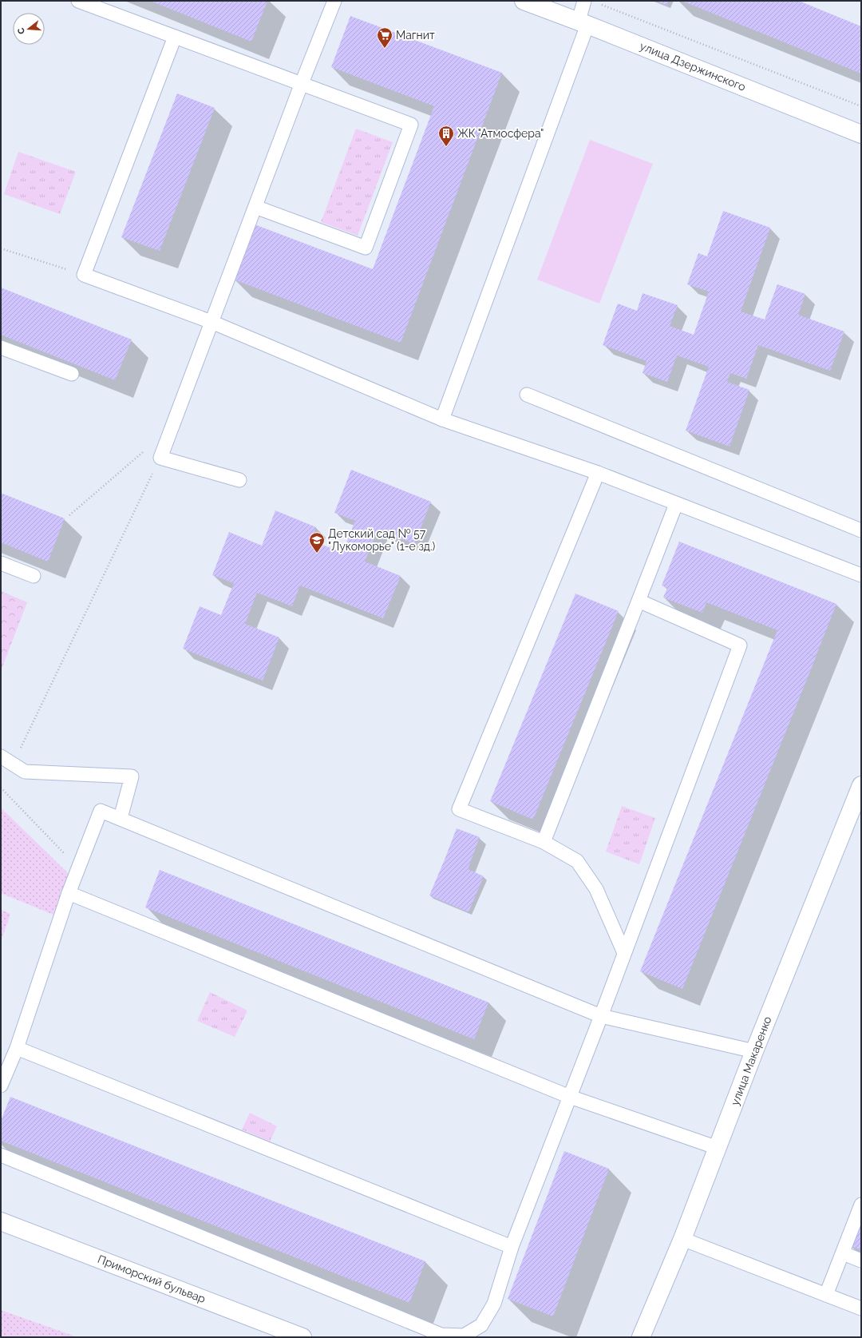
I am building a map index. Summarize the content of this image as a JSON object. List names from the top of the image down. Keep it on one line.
{"streets":{"street":["улица Дзержинского","улица Макаренко","Приморский бульвар"]},"places":{"supermarket":["Магнит"],"building":["ЖК \"Атмосфера\""],"school or university":["Детский сад № 57 \"Лукоморье\" (1-е зд.)"]},"north":"left"}
